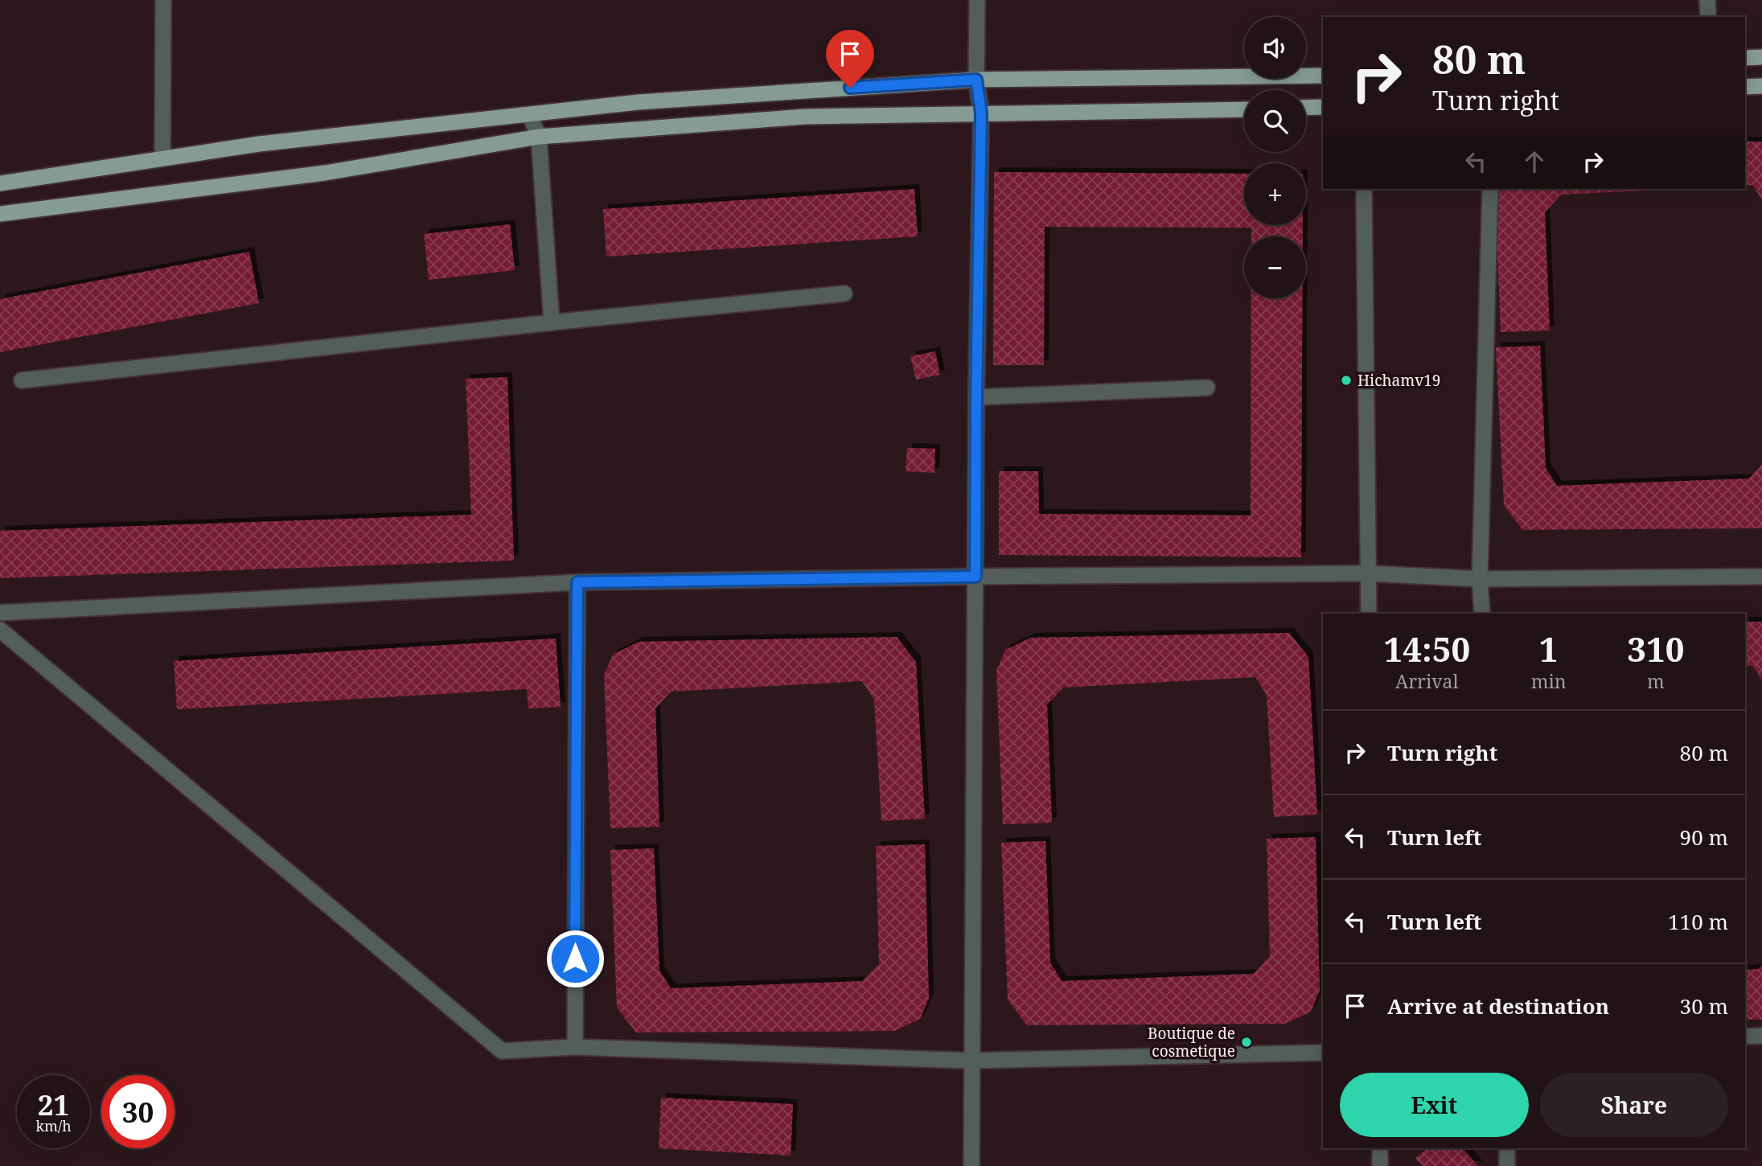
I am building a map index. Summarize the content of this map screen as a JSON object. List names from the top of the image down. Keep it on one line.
{"places":["Hichamv19","Boutique de cosmetique"],"page":{"map_buttons":["+","−"],"turn":["80 m","Turn right"],"eta":["14:50","Arrival","1","min","310","m"],"list":[{"name":"Turn right","value":"80 m"},{"name":"Turn left","value":"90 m"},{"name":"Turn left","value":"110 m"},{"name":"Arrive at destination","value":"30 m"}],"buttons":["Exit","Share"],"speed":"21 km/h","limit":"30"}}
